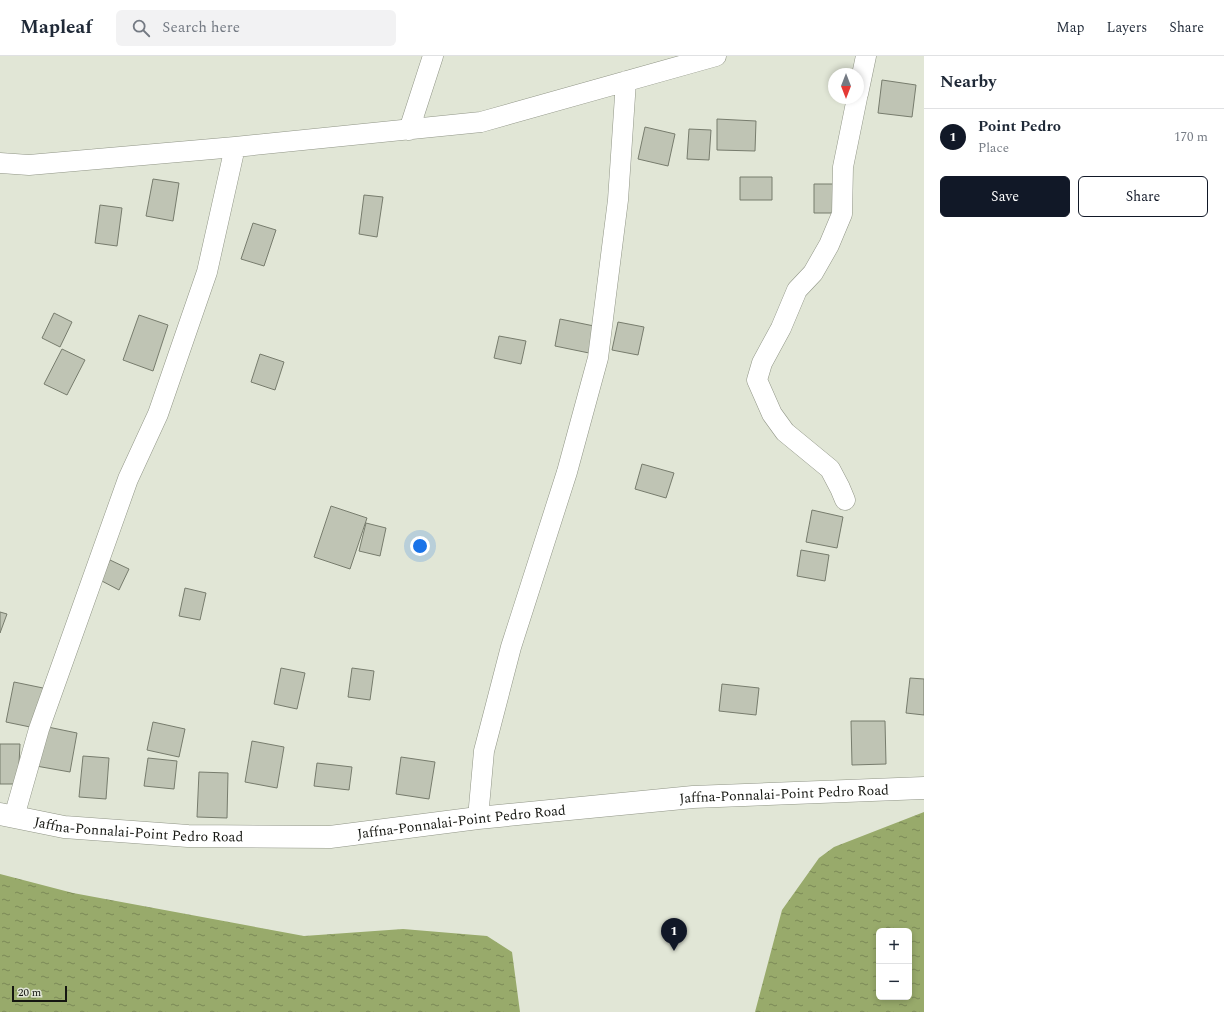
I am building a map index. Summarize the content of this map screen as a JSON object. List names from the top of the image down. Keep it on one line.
{"streets":{"main road":["Jaffna-Ponnalai-Point Pedro Road"]},"scale_bar":"20 m","north":"bottom","page":{"header":"Mapleaf","search":"Search here","nav":["Map","Layers","Share"],"heading":"Nearby","list":[{"mark":"1","name":"Point Pedro","note":"Place","value":"170 m"}],"buttons":["Save","Share"],"pins":"1","map_buttons":["+","−"],"scale":"20 m"}}
